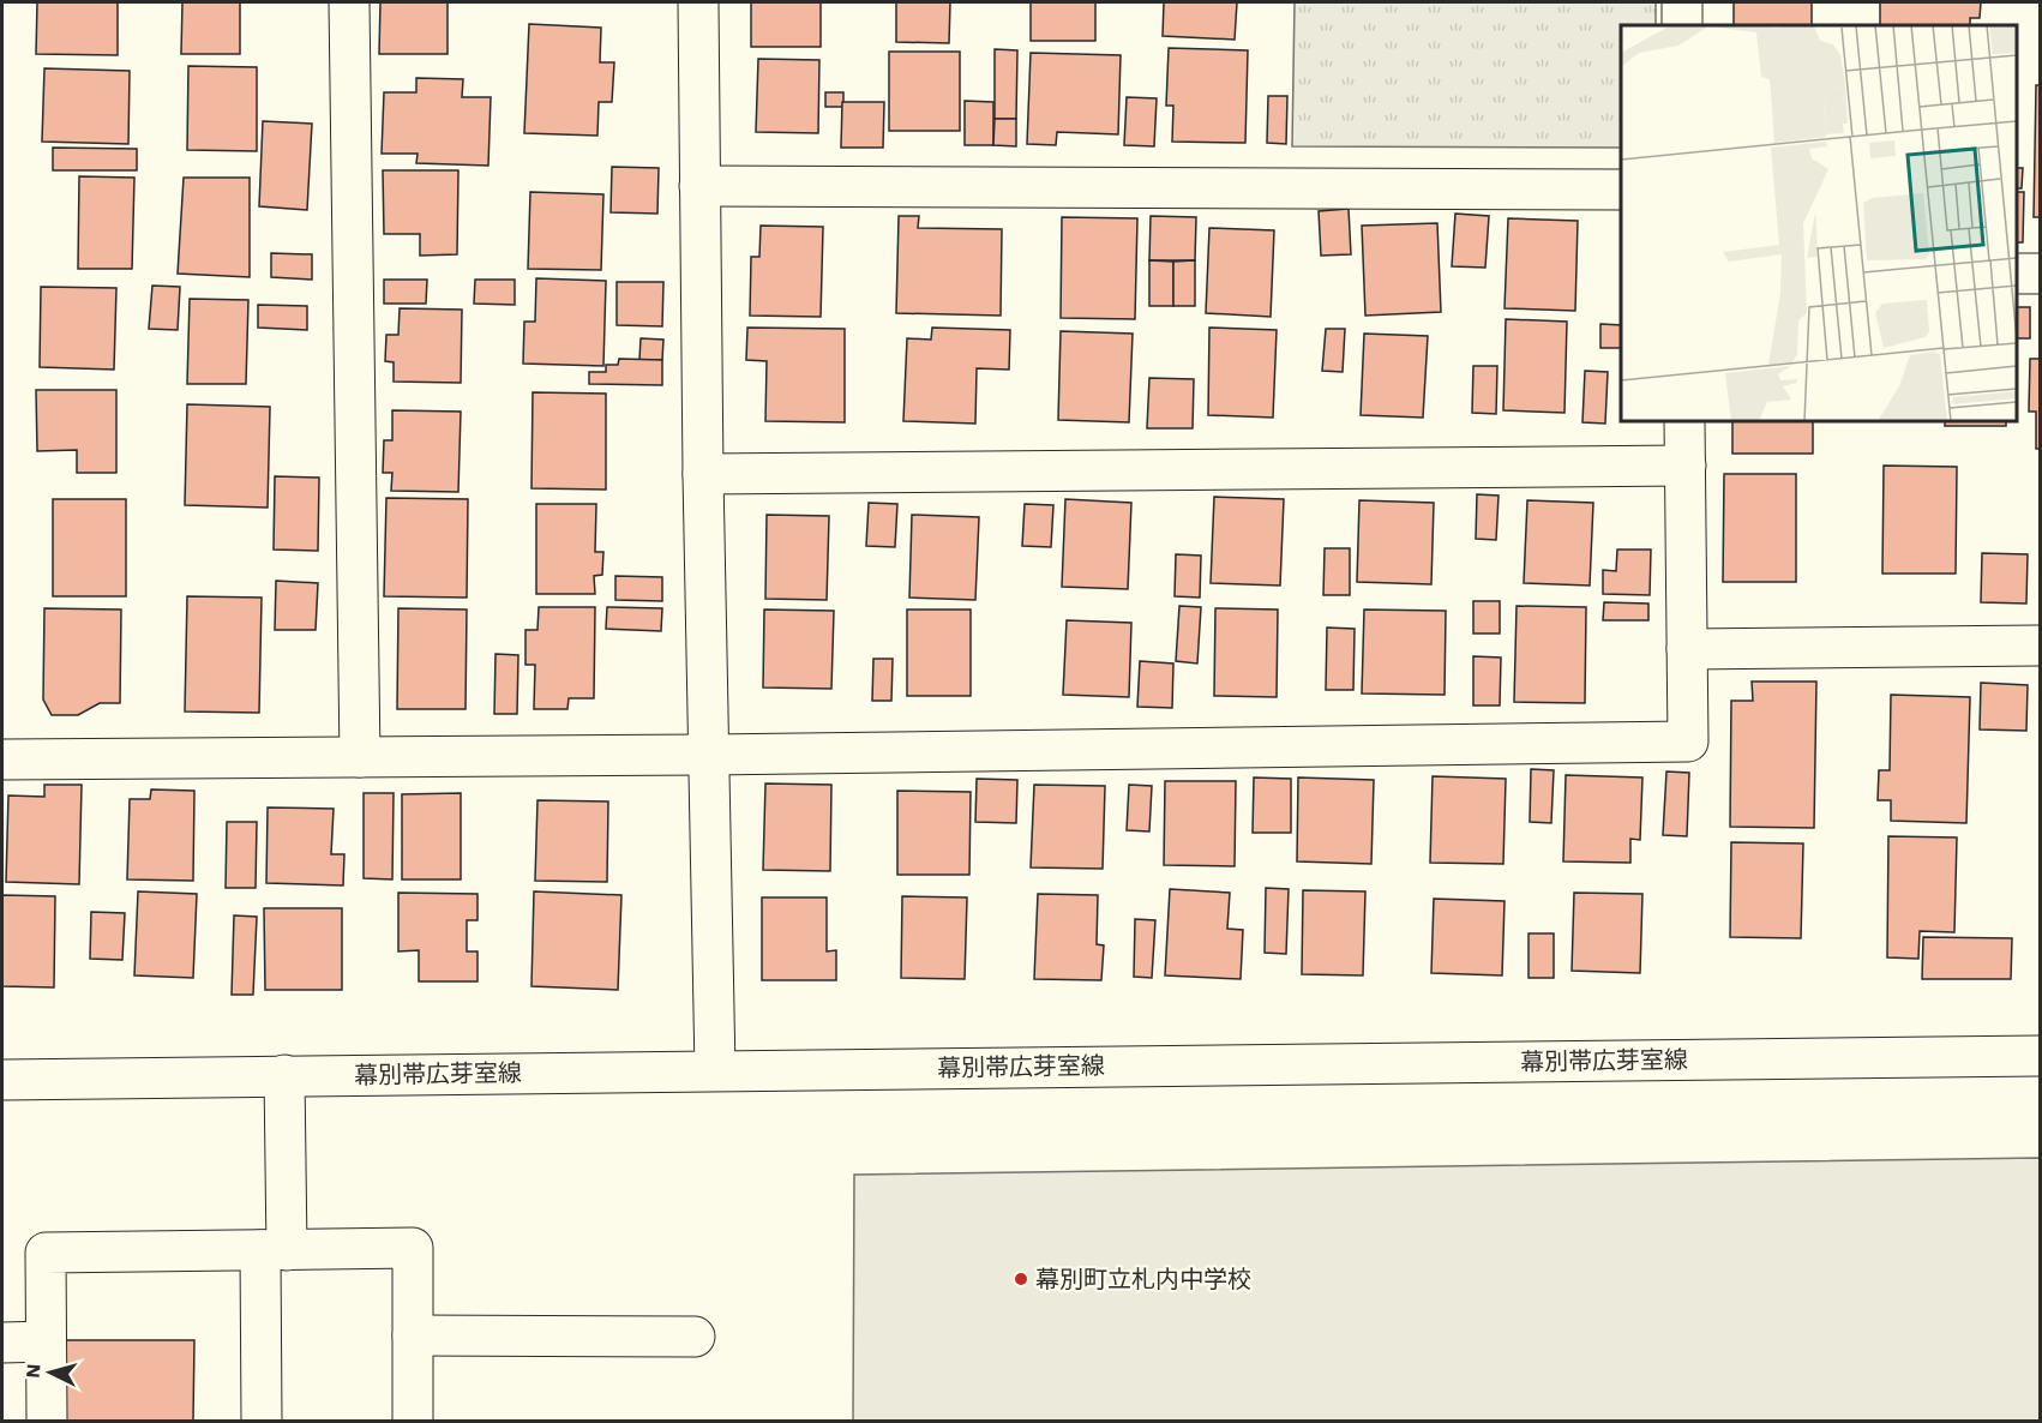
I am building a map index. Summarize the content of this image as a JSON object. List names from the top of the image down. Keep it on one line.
{"streets":{"street":["幕別帯広芽室線"]},"places":["幕別町立札内中学校"],"north":"left"}
